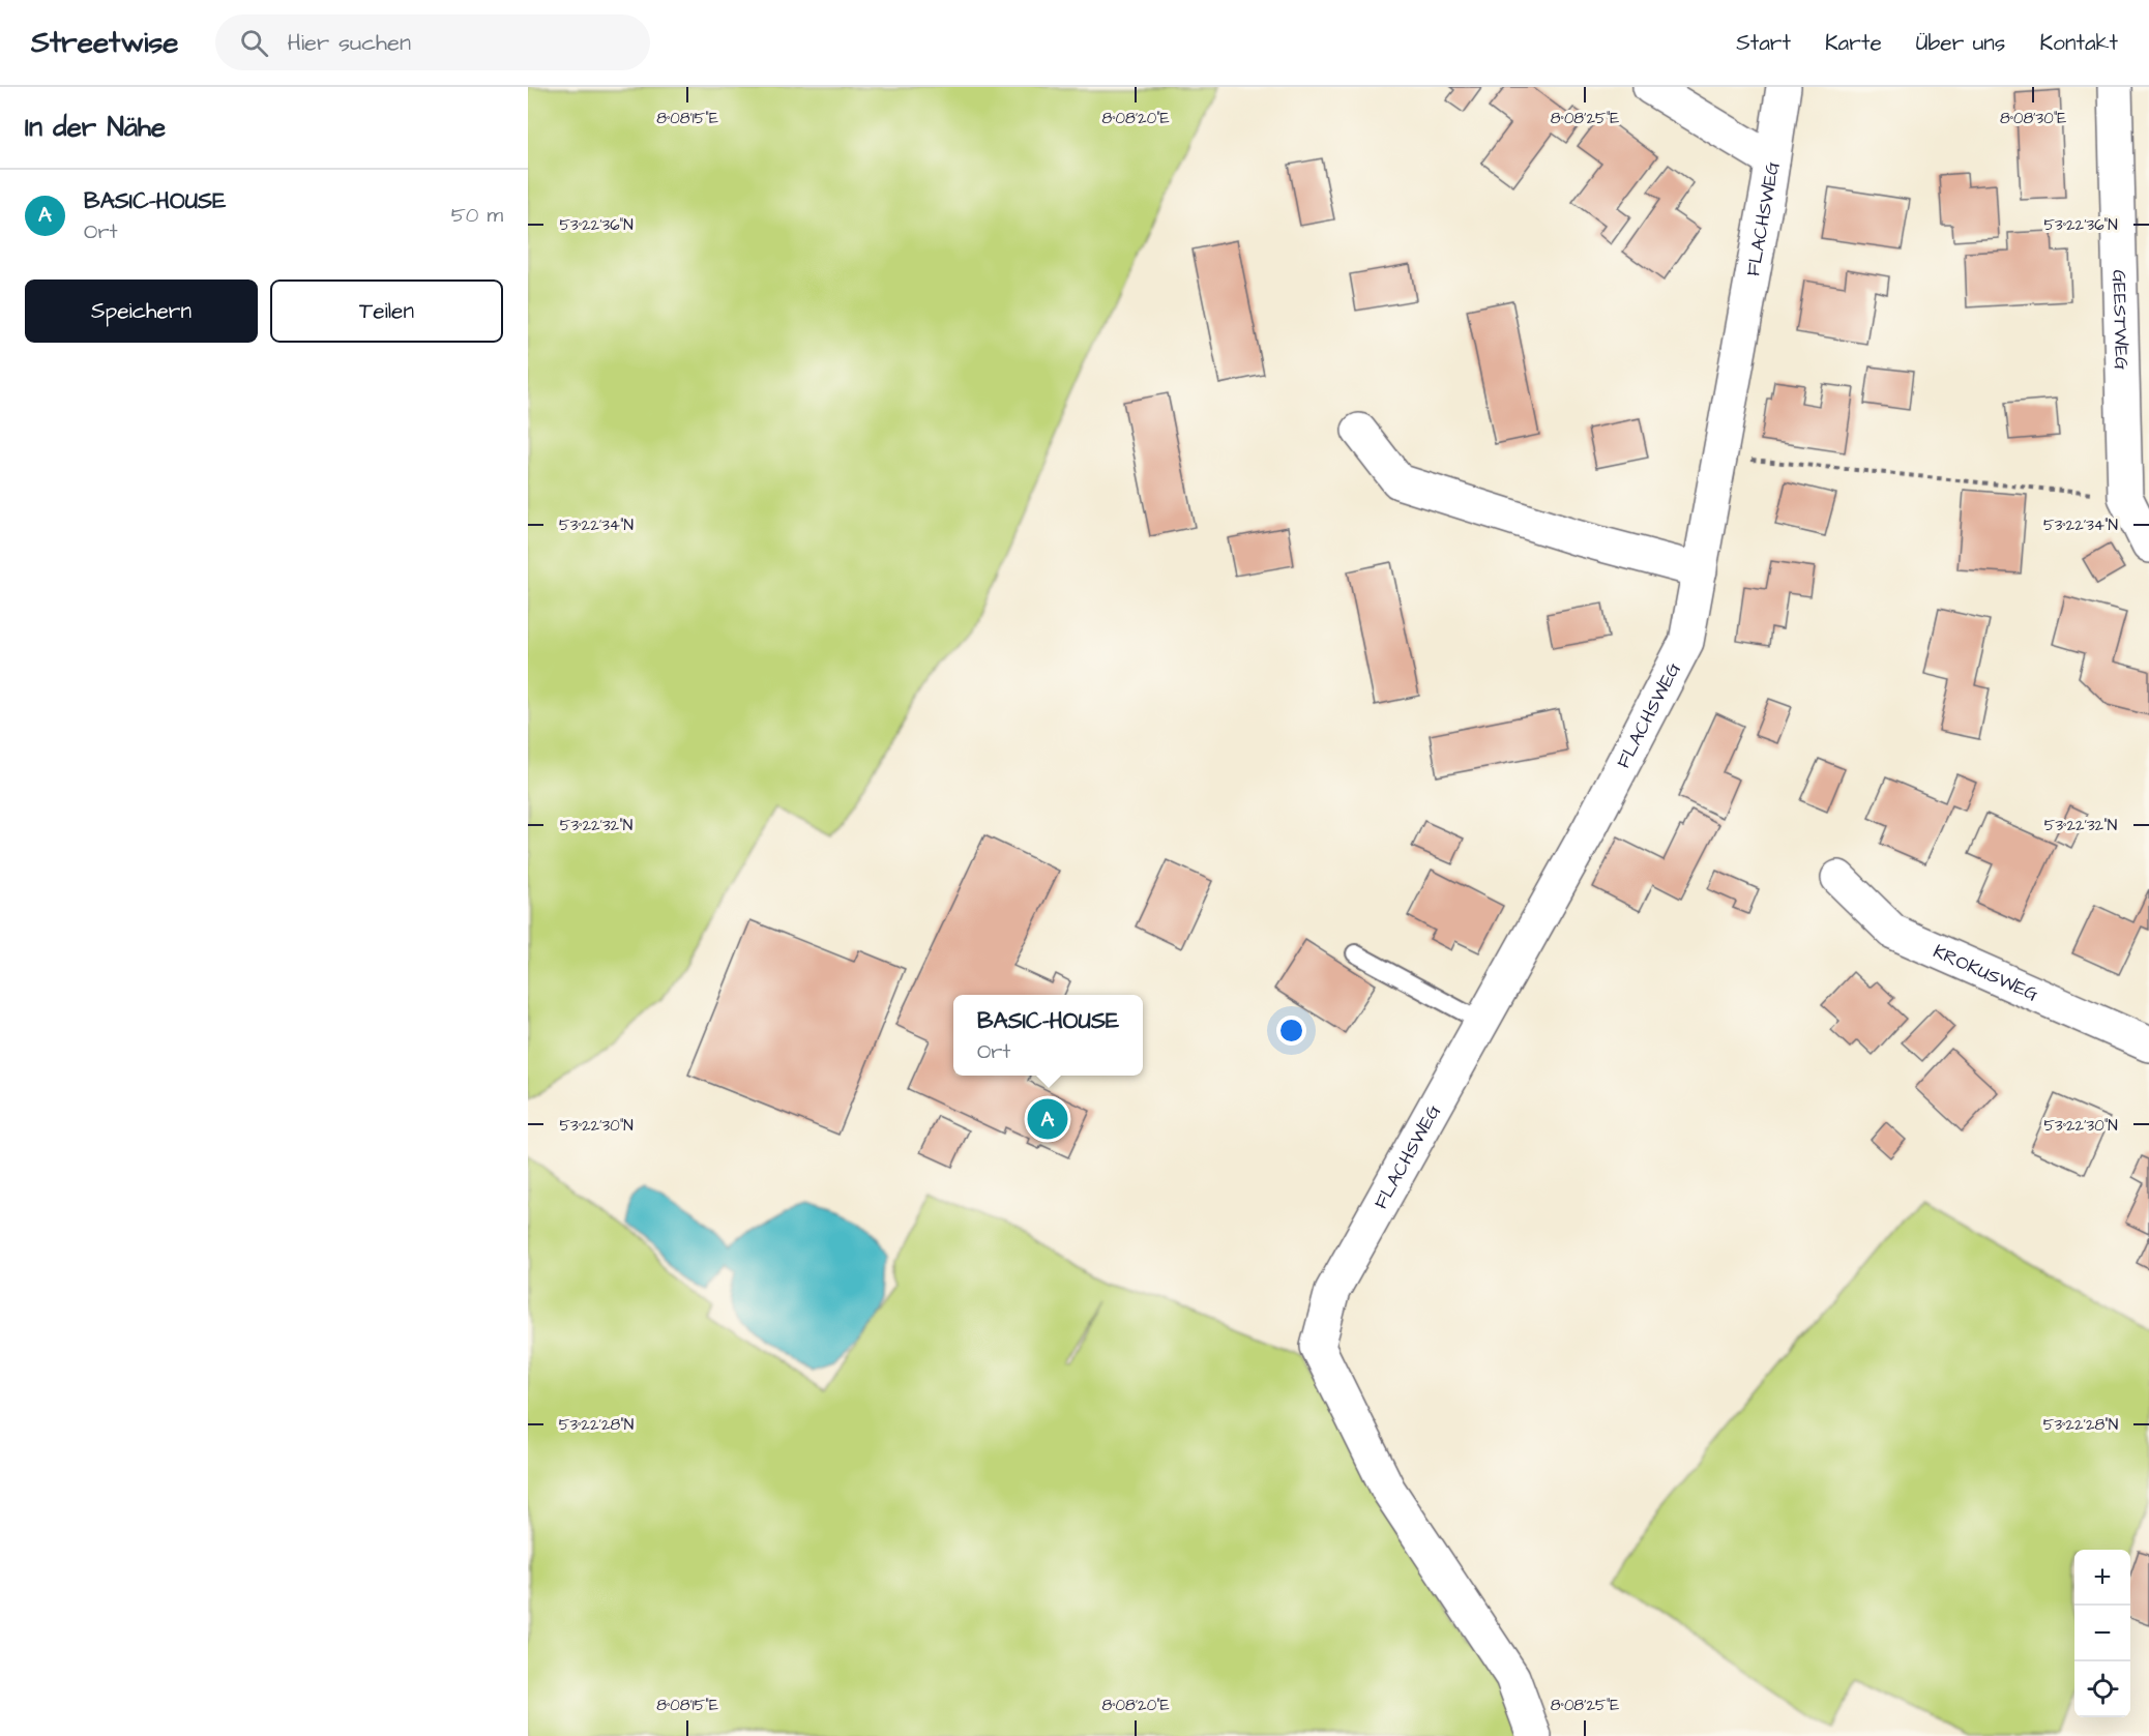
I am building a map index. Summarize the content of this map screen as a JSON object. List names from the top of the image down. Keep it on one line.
{"streets":{"street":["FLACHSWEG","GEESTWEG","KROKUSWEG"]},"page":{"header":"Streetwise","search":"Hier suchen","nav":["Start","Karte","Über uns","Kontakt"],"heading":"In der Nähe","list":[{"mark":"A","name":"BASIC-HOUSE","note":"Ort","value":"50 m"}],"buttons":["Speichern","Teilen"],"popup":["BASIC-HOUSE","Ort"],"pins":"A","map_buttons":["+","−"]},"coordinates":["8°08'15\"E","8°08'20\"E","8°08'25\"E","8°08'30\"E","53°22'36\"N","53°22'34\"N","53°22'32\"N","53°22'30\"N","53°22'28\"N"]}
